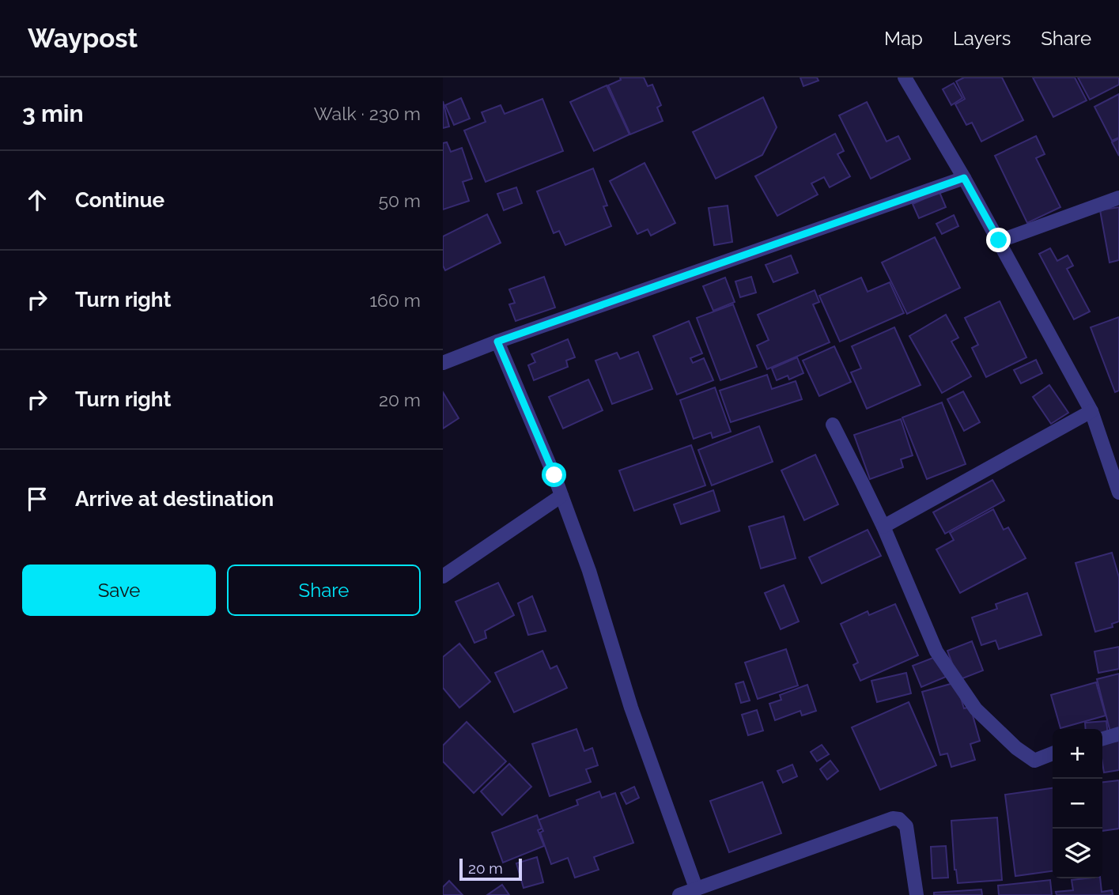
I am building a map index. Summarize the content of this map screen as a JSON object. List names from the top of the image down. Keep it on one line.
{"scale_bar":"20 m","page":{"header":"Waypost","nav":["Map","Layers","Share"],"heading":["3 min","Walk · 230 m"],"list":[["Continue","50 m"],["Turn right","160 m"],["Turn right","20 m"],"Arrive at destination"],"buttons":["Save","Share"],"map_buttons":["+","−"],"scale":"20 m"}}
